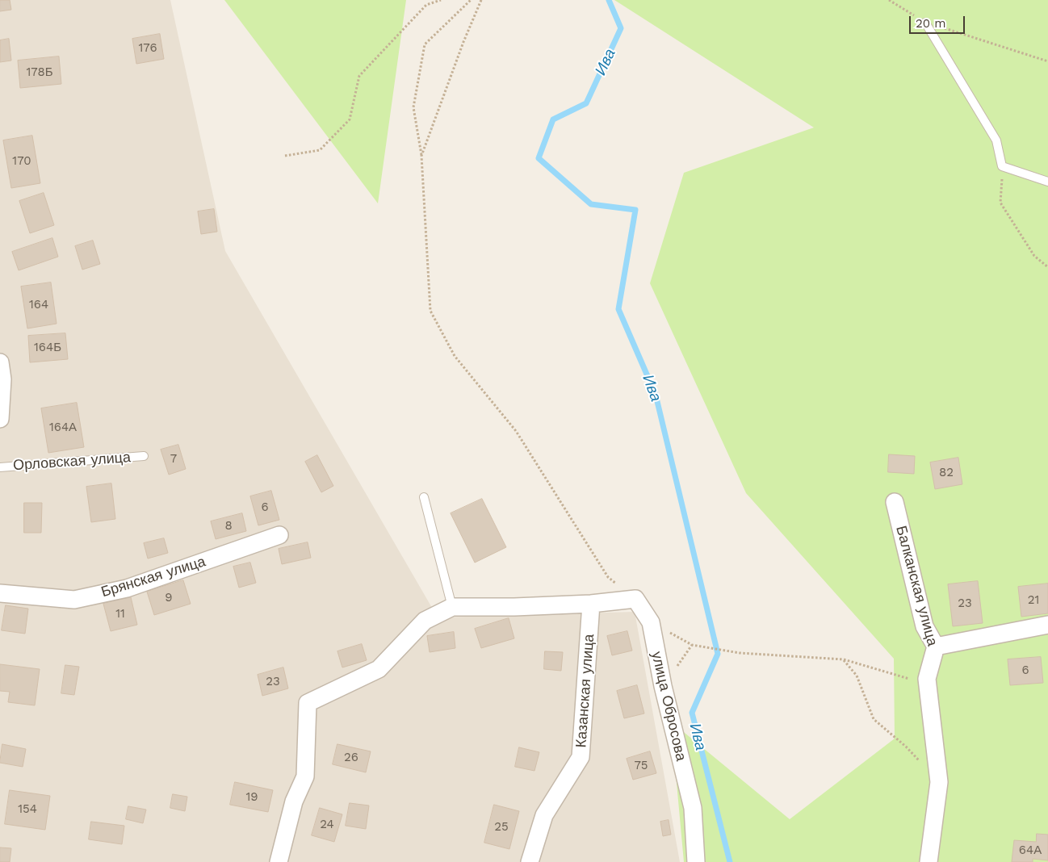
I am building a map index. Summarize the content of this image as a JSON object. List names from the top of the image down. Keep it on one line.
{"streets":{"street":["Брянская улица","Балканская улица","Казанская улица","улица Обросова"],"lane":["Орловская улица"]},"water":["Ива"],"house_numbers":["176","178Б","170","164","164Б","164А","7","82","6","8","9","21","23","11","6","23","26","75","19","154","24","25","64А"],"scale_bar":"20 m"}
